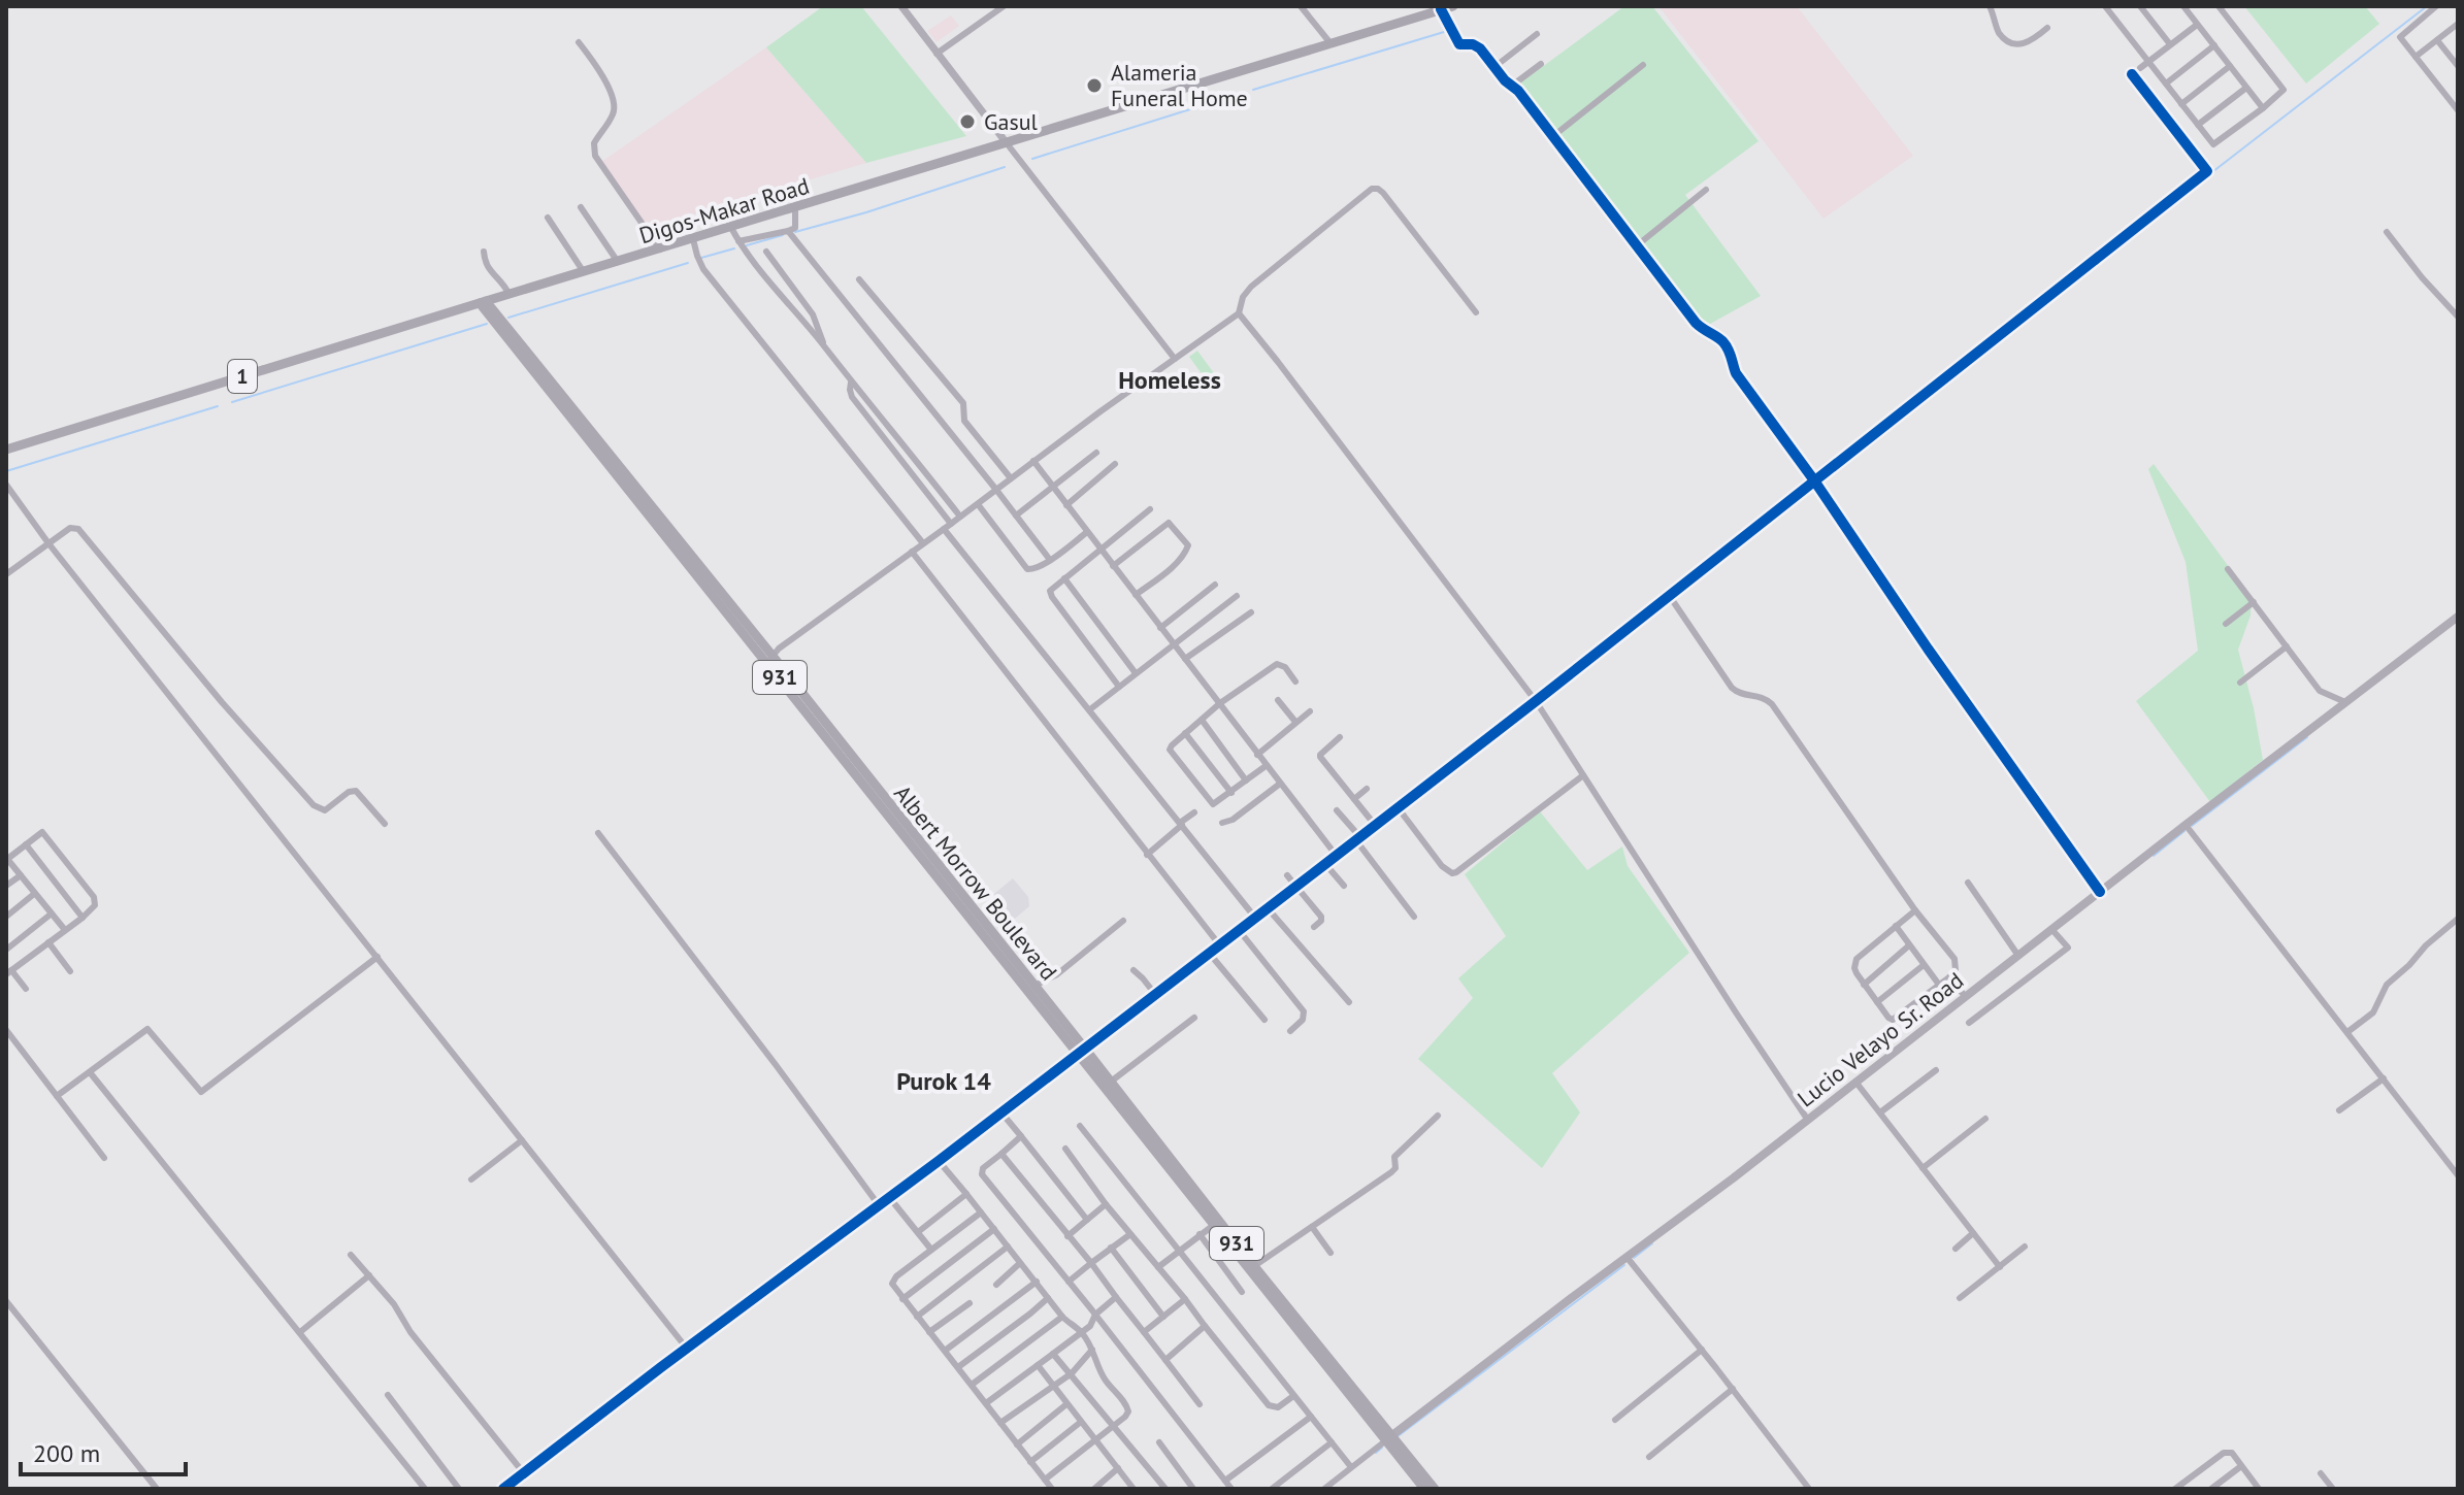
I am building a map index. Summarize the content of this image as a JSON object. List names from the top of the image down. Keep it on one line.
{"streets":{"highway":["Digos-Makar Road","1","931","Albert Morrow Boulevard"],"main road":["Lucio Velayo Sr. Road"]},"crossings":[["Digos-Makar Road","Albert Morrow Boulevard"],["Albert Morrow Boulevard","Lucio Velayo Sr. Road"]],"districts":["Homeless","Purok 14"],"places":["Alameria Funeral Home","Gasul"],"scale_bar":"200 m"}
